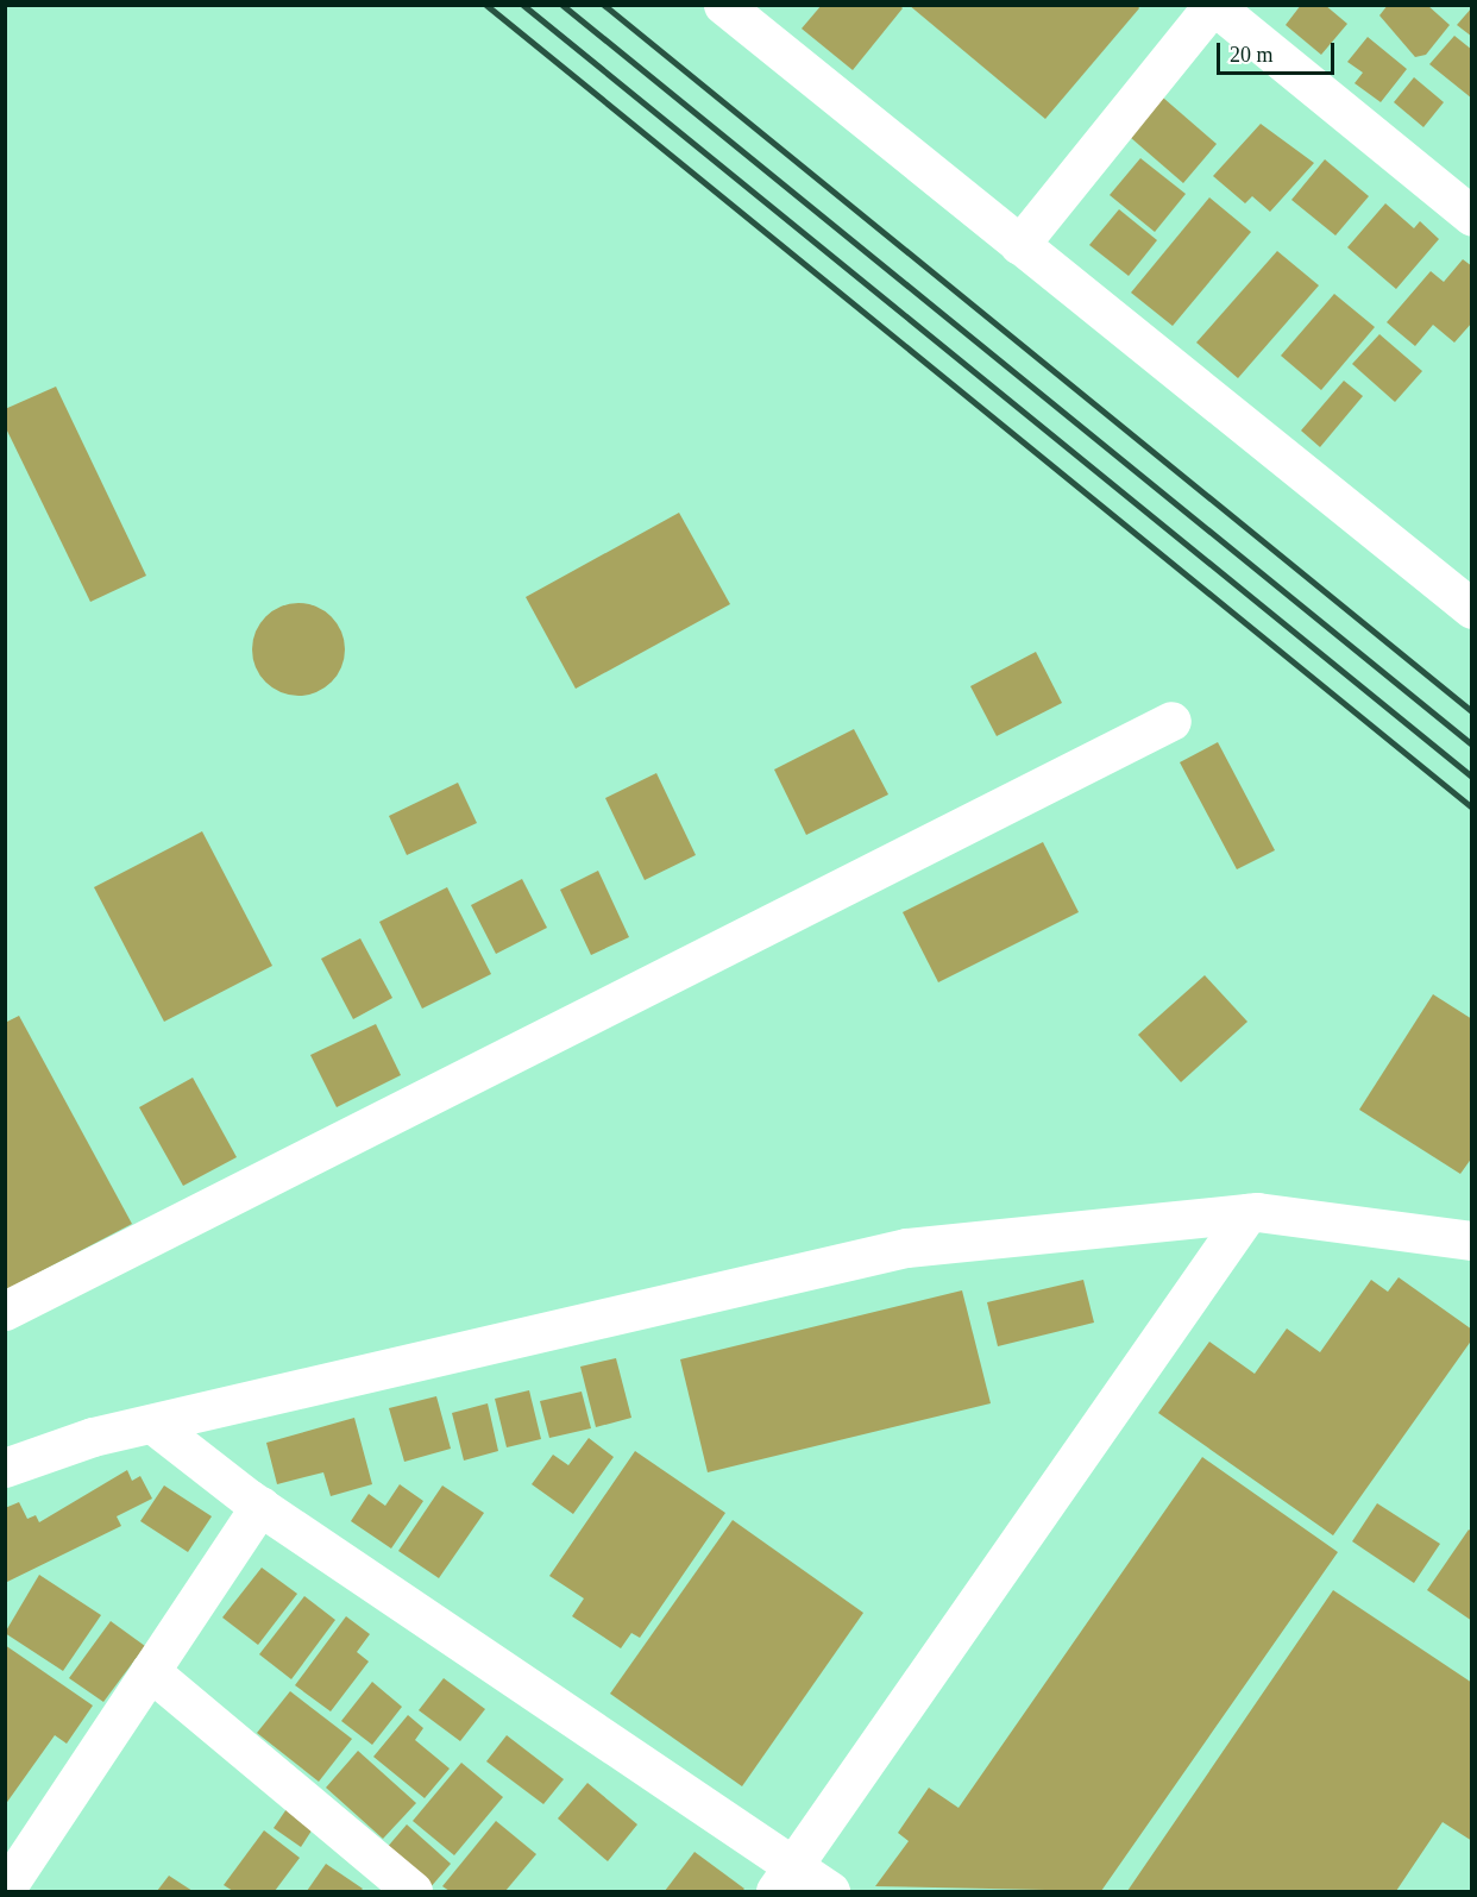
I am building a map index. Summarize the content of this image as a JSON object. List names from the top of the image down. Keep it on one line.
{"scale_bar":"20 m"}
